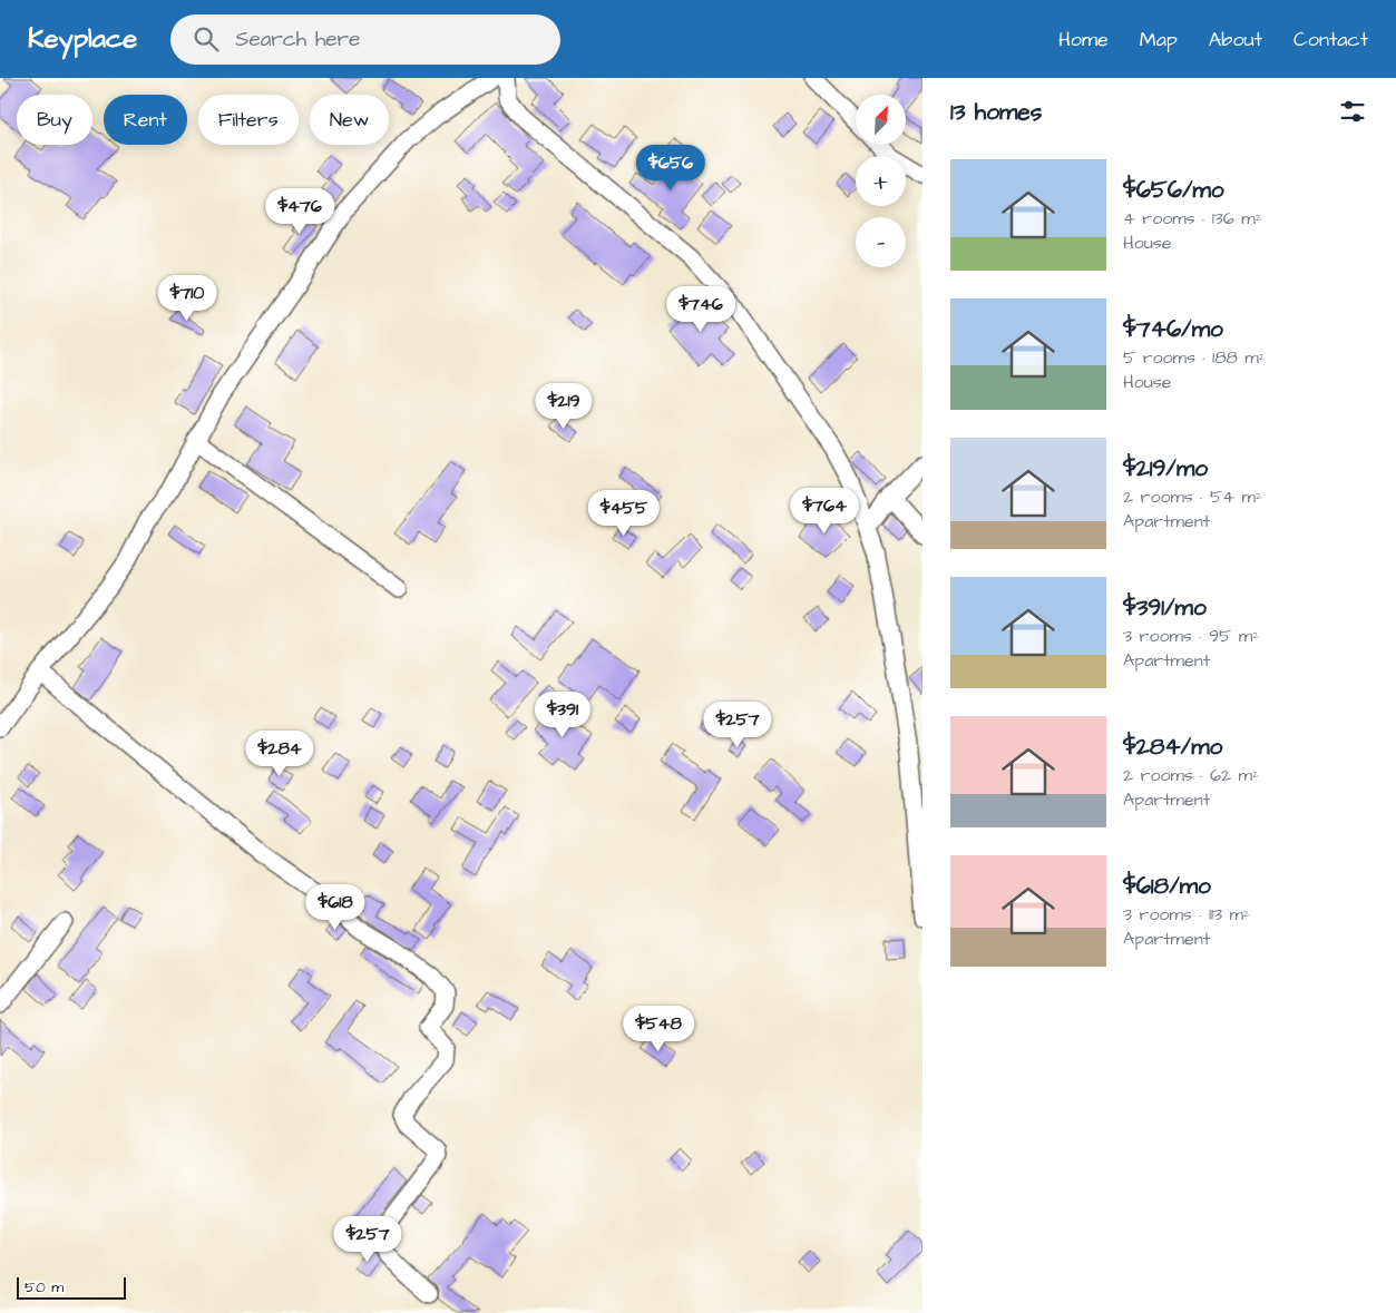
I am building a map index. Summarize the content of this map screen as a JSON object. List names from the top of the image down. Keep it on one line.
{"scale_bar":"50 m","north":"top right","page":{"header":"Keyplace","search":"Search here","nav":["Home","Map","About","Contact"],"heading":"13 homes","map_buttons":["+","−"],"chip":["Buy","Rent","Filters","New"],"price":["$656","$476","$710","$746","$219","$764","$455","$391","$257","$284","$618","$548","$257"],"list":[{"name":"$656/mo","note":"4 rooms · 136 m² · House"},{"name":"$746/mo","note":"5 rooms · 188 m² · House"},{"name":"$219/mo","note":"2 rooms · 54 m² · Apartment"},{"name":"$391/mo","note":"3 rooms · 95 m² · Apartment"},{"name":"$284/mo","note":"2 rooms · 62 m² · Apartment"},{"name":"$618/mo","note":"3 rooms · 113 m² · Apartment"}],"scale":"50 m"}}
